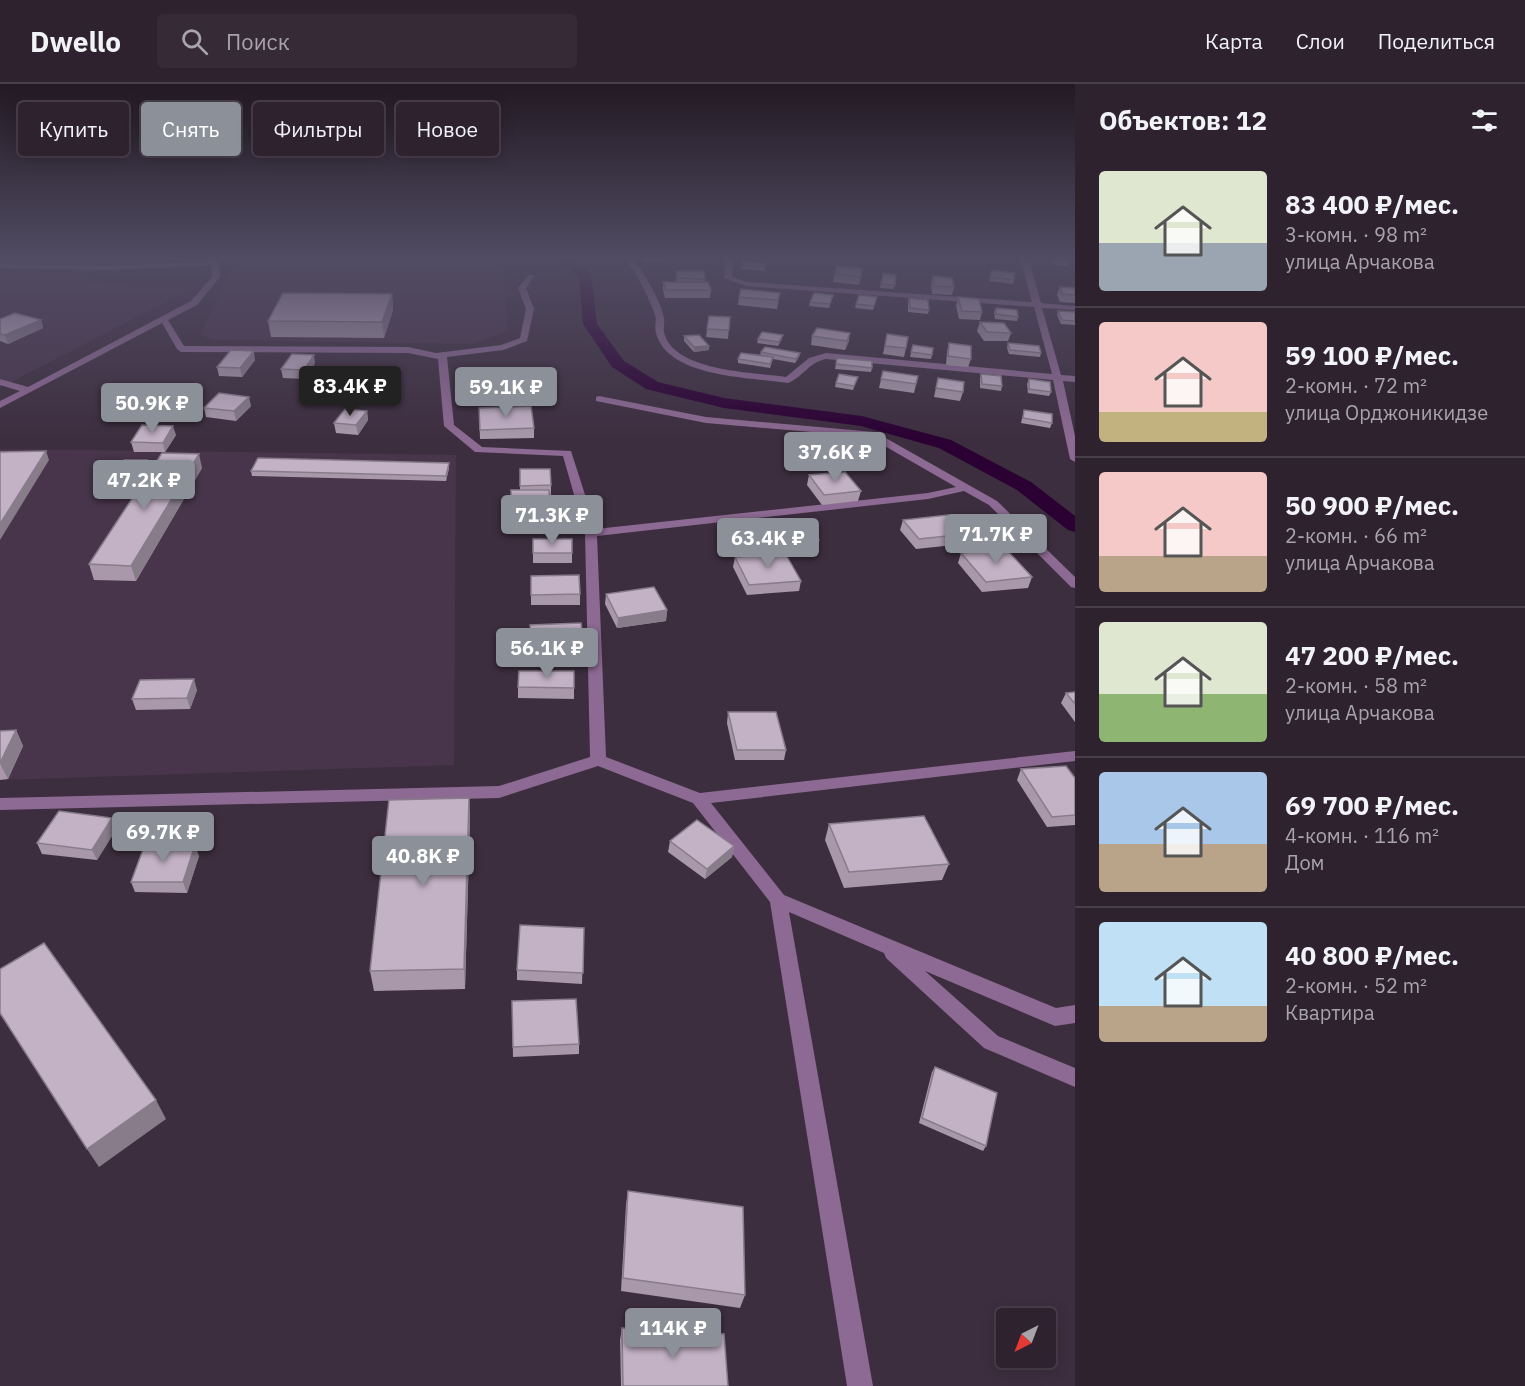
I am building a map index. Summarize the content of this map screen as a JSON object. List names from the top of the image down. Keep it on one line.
{"north":"bottom left","page":{"header":"Dwello","search":"Поиск","nav":["Карта","Слои","Поделиться"],"heading":"Объектов: 12","chip":["Купить","Снять","Фильтры","Новое"],"list":[{"name":"83 400 ₽/мес.","note":"3-комн. · 98 m² · улица Арчакова"},{"name":"59 100 ₽/мес.","note":"2-комн. · 72 m² · улица Орджоникидзе"},{"name":"50 900 ₽/мес.","note":"2-комн. · 66 m² · улица Арчакова"},{"name":"47 200 ₽/мес.","note":"2-комн. · 58 m² · улица Арчакова"},{"name":"69 700 ₽/мес.","note":"4-комн. · 116 m² · Дом"},{"name":"40 800 ₽/мес.","note":"2-комн. · 52 m² · Квартира"}],"price":["83.4K ₽","59.1K ₽","50.9K ₽","37.6K ₽","47.2K ₽","71.3K ₽","71.7K ₽","63.4K ₽","56.1K ₽","69.7K ₽","40.8K ₽","114K ₽"]}}
